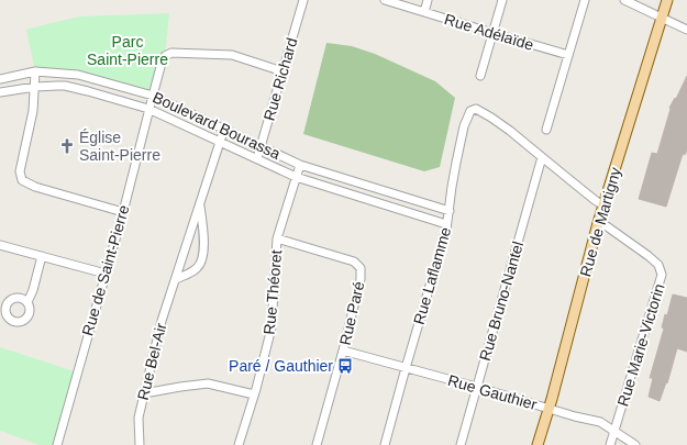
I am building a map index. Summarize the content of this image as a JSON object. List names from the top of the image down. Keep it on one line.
{"streets":{"main road":["Rue de Martigny"],"street":["Rue Adélaïde","Rue Richard","Boulevard Bourassa","Rue de Saint-Pierre","Rue Laflamme","Rue Théoret","Rue Bruno-Nantel","Rue Paré","Rue Marie-Victorin","Rue Bel-Air","Rue Gauthier"]},"crossings":[["Rue Richard","Boulevard Bourassa"],["Rue Richard","Rue de Saint-Pierre"],["Boulevard Bourassa","Rue de Saint-Pierre"],["Boulevard Bourassa","Rue Laflamme"],["Boulevard Bourassa","Rue Théoret"],["Boulevard Bourassa","Rue Bel-Air"],["Rue de Martigny","Rue Marie-Victorin"],["Rue de Martigny","Rue Gauthier"],["Rue Laflamme","Rue Bruno-Nantel"],["Rue Laflamme","Rue Gauthier"],["Rue Théoret","Rue Paré"],["Rue Bruno-Nantel","Rue Gauthier"],["Rue Paré","Rue Gauthier"],["Rue Marie-Victorin","Rue Gauthier"]],"parks":["Parc Saint-Pierre"],"places":{"church":["Église Saint-Pierre"],"bus stop":["Paré / Gauthier"]}}
